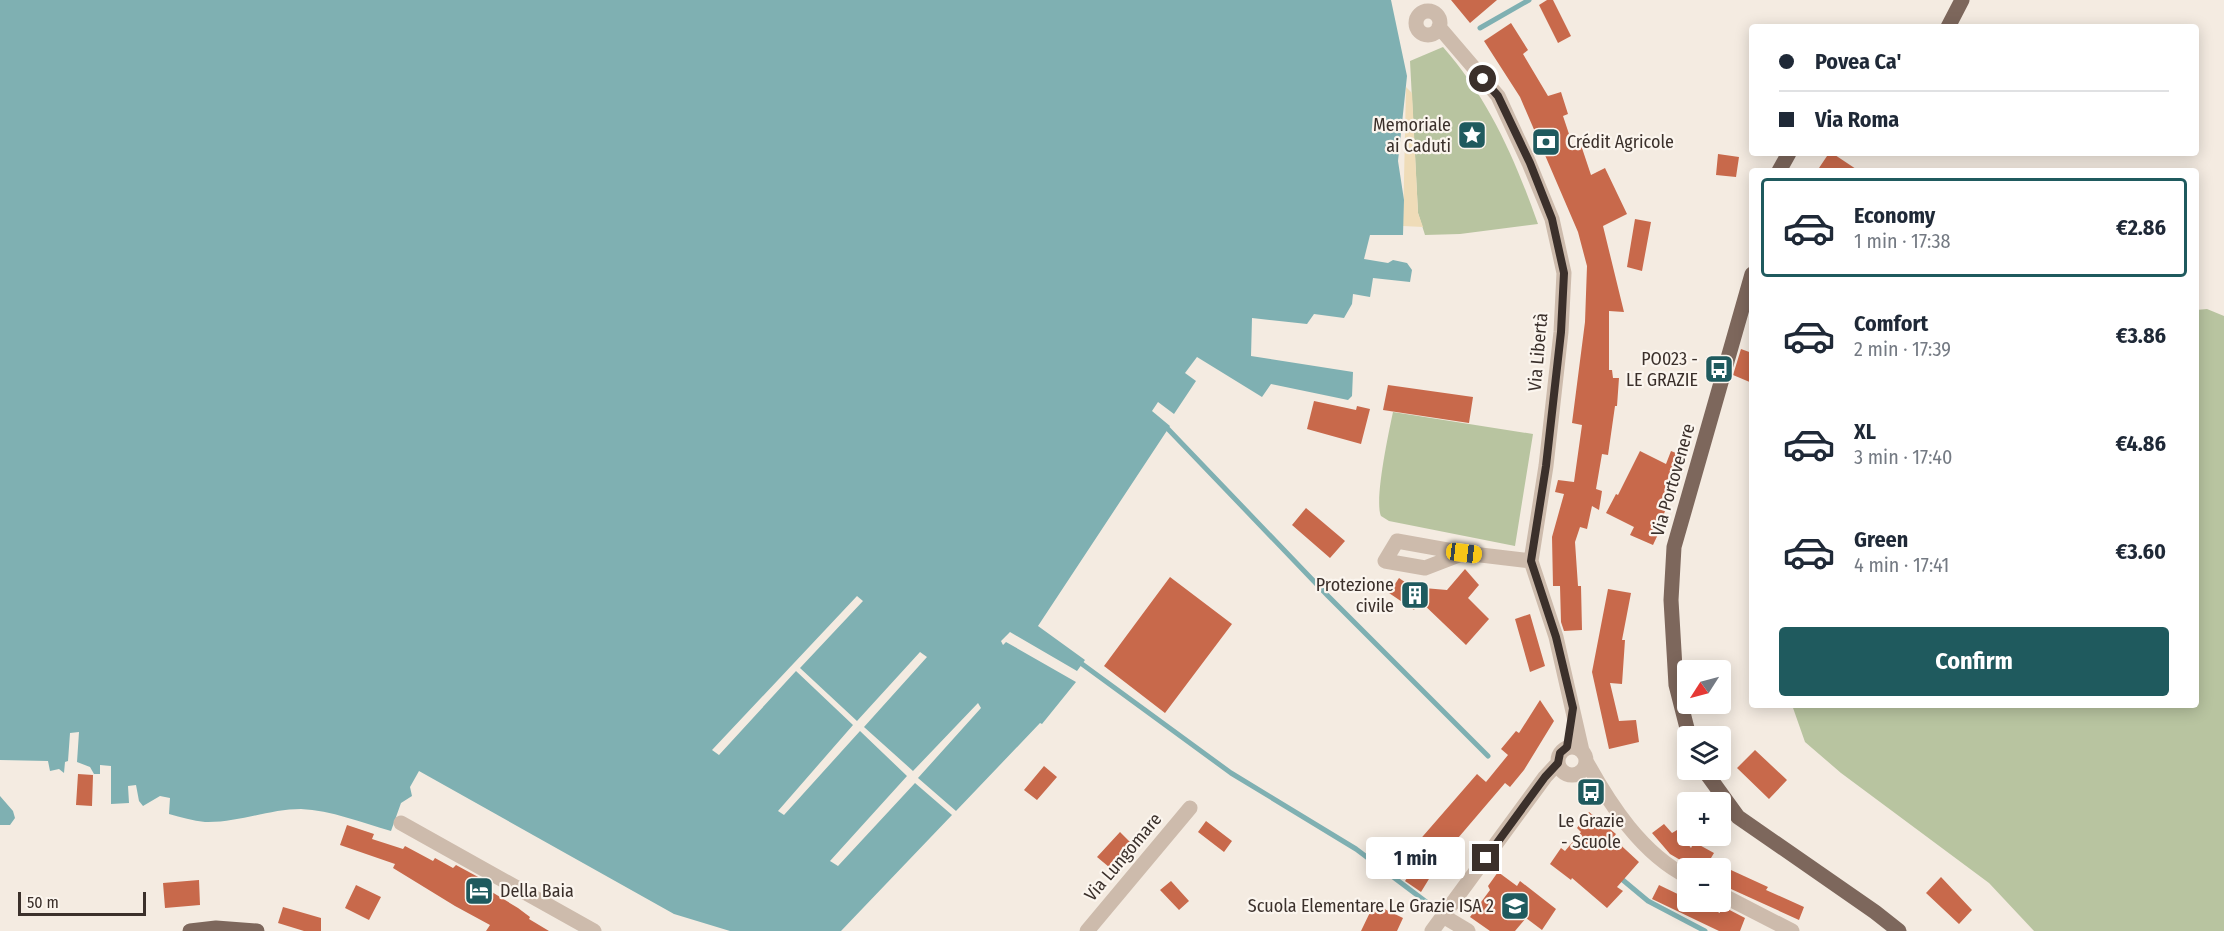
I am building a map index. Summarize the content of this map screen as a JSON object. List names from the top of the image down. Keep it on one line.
{"streets":{"main road":["Via Portovenere"],"street":["Via Libertà","Via Lungomare"]},"places":{"place":["Memoriale ai Caduti"],"bank":["Crédit Agricole"],"bus stop":["PO023 - LE GRAZIE","Le Grazie - Scuole"],"building":["Protezione civile"],"hotel":["Della Baia"],"school or university":["Scuola Elementare Le Grazie ISA 2"]},"scale_bar":"50 m","north":"bottom left","page":{"banner":["Povea Ca'","Via Roma"],"list":[{"name":"Economy","note":"1 min · 17:38","value":"€2.86"},{"name":"Comfort","note":"2 min · 17:39","value":"€3.86"},{"name":"XL","note":"3 min · 17:40","value":"€4.86"},{"name":"Green","note":"4 min · 17:41","value":"€3.60"}],"buttons":"Confirm","map_buttons":["+","−"],"bubble":"1 min","scale":"50 m"}}
